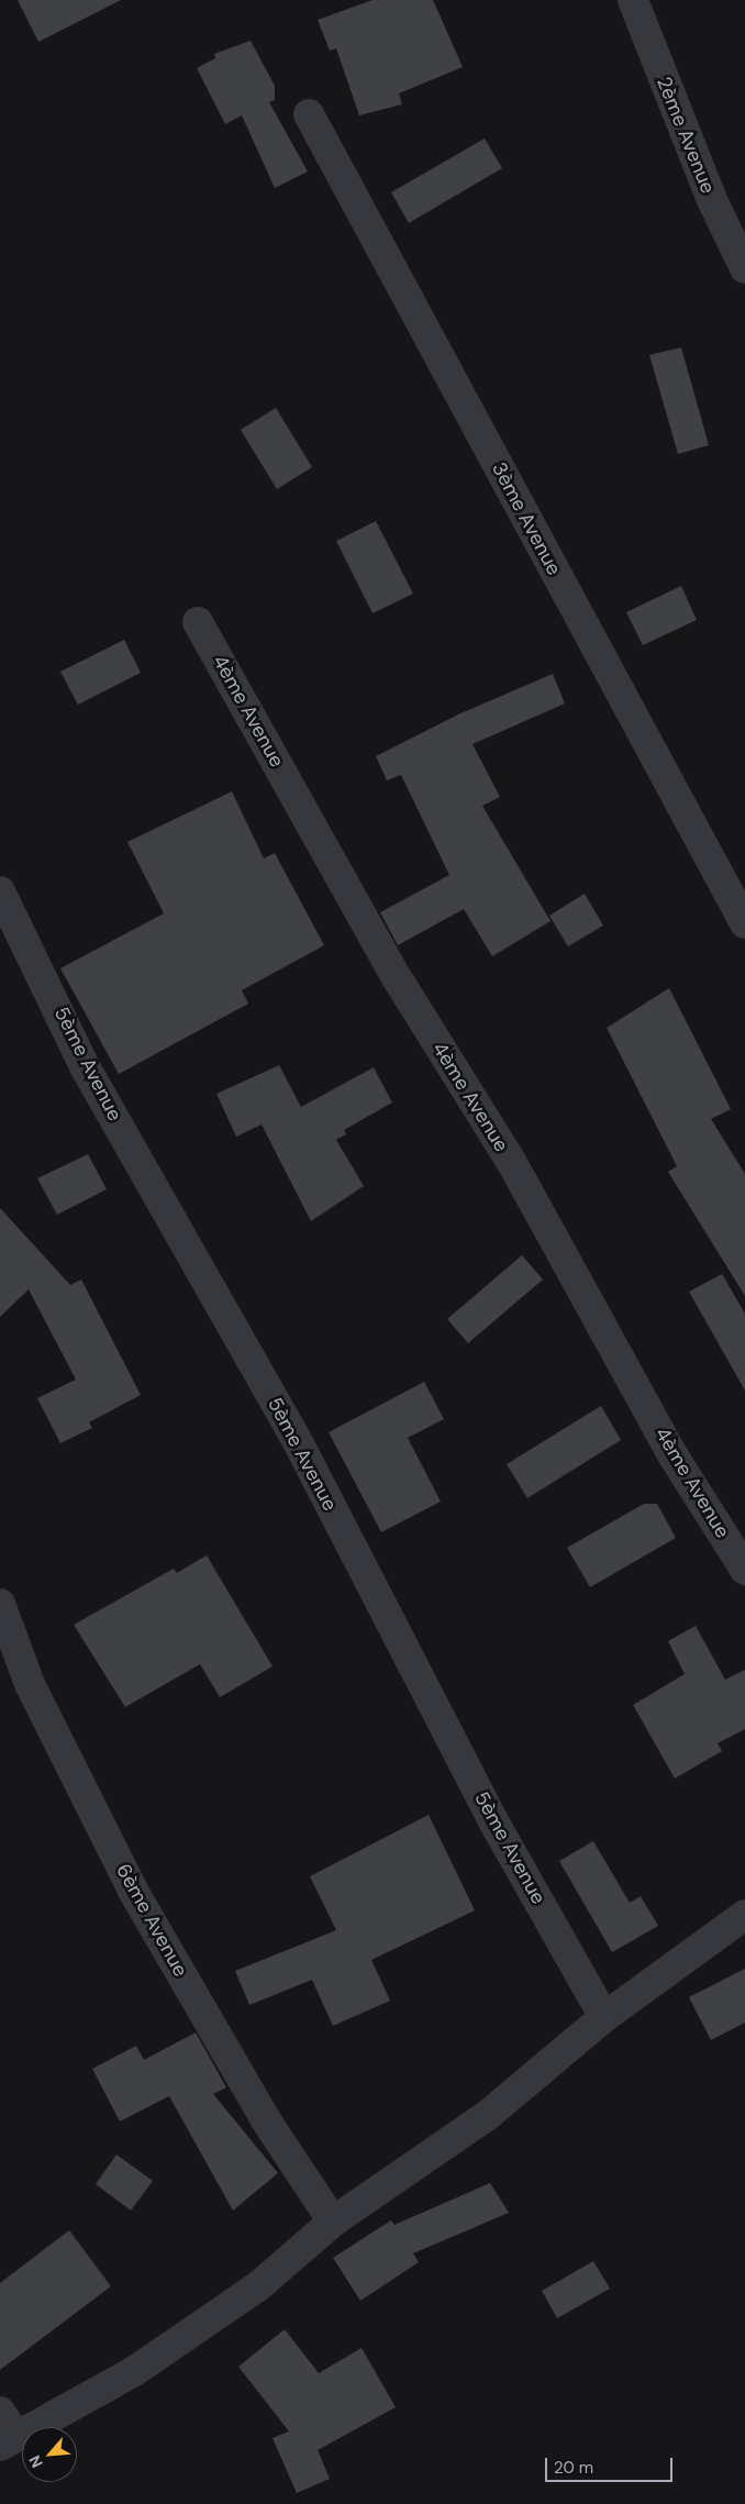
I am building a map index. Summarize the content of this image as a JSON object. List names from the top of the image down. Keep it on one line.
{"streets":{"street":["2ème Avenue","3ème Avenue","4ème Avenue","5ème Avenue","6ème Avenue"]},"scale_bar":"20 m","north":"bottom left"}
